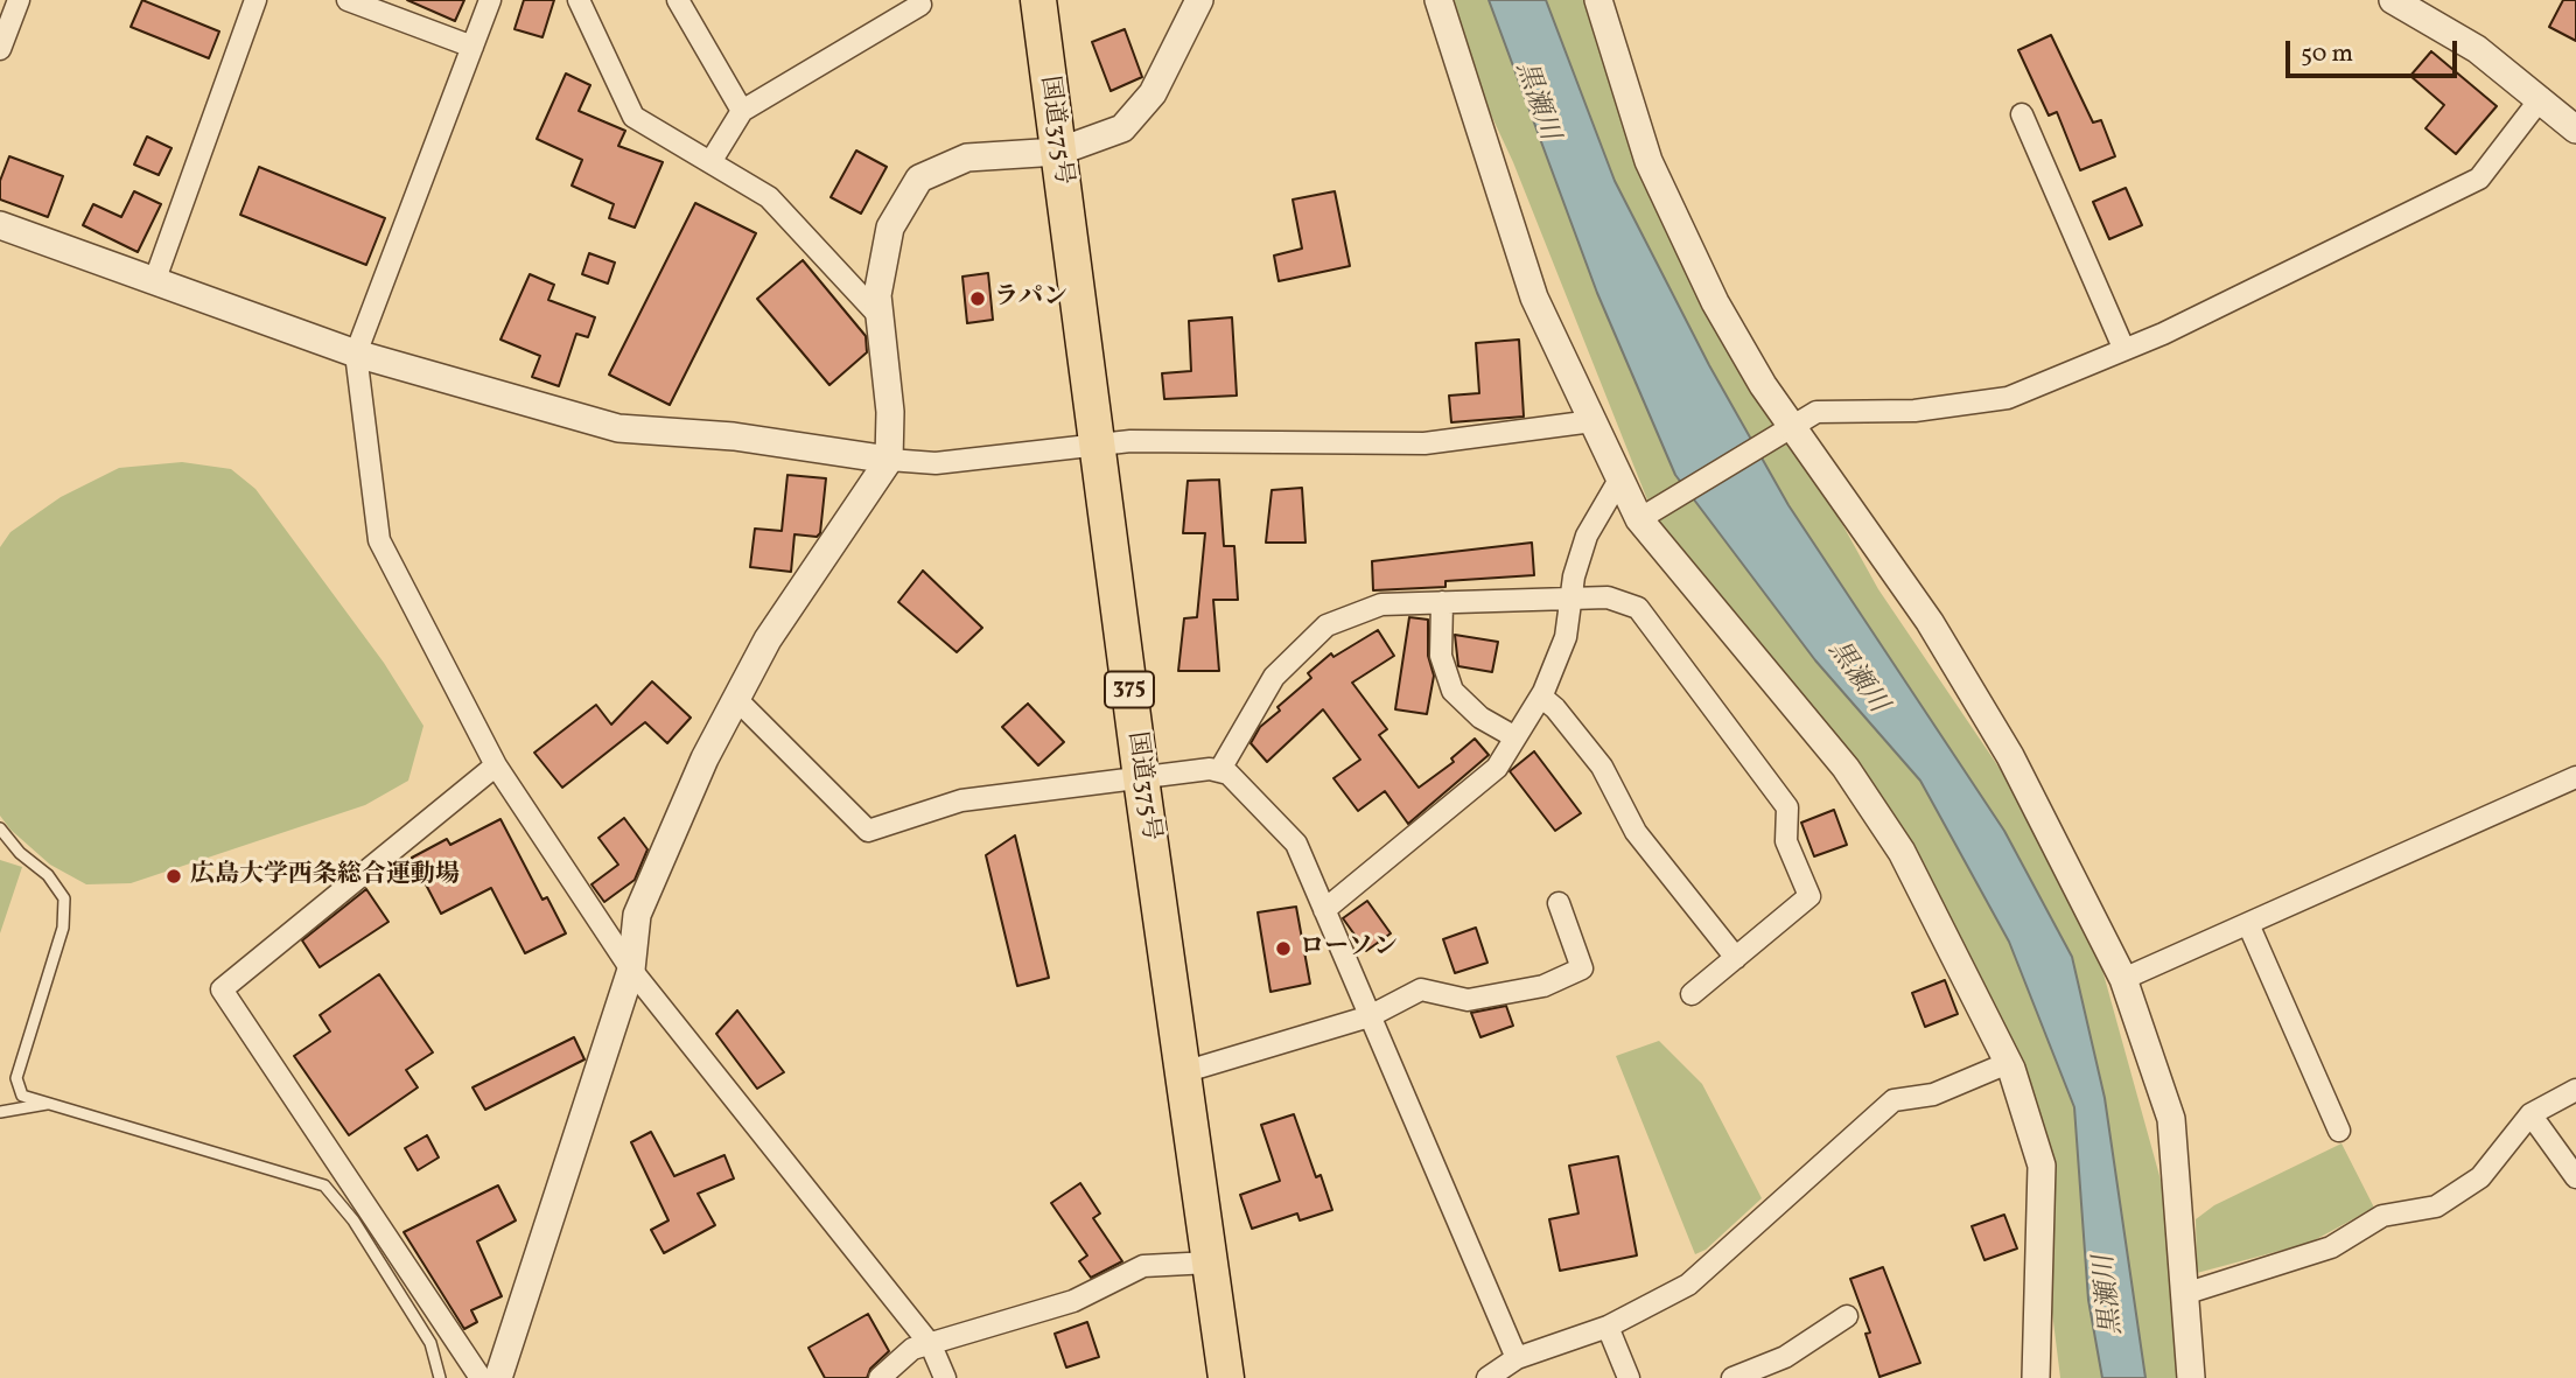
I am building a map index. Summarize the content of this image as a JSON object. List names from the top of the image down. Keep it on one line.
{"streets":{"highway":["国道375号","375"]},"water":["黒瀬川"],"places":["ラパン","広島大学西条総合運動場","ローソン"],"scale_bar":"50 m"}
